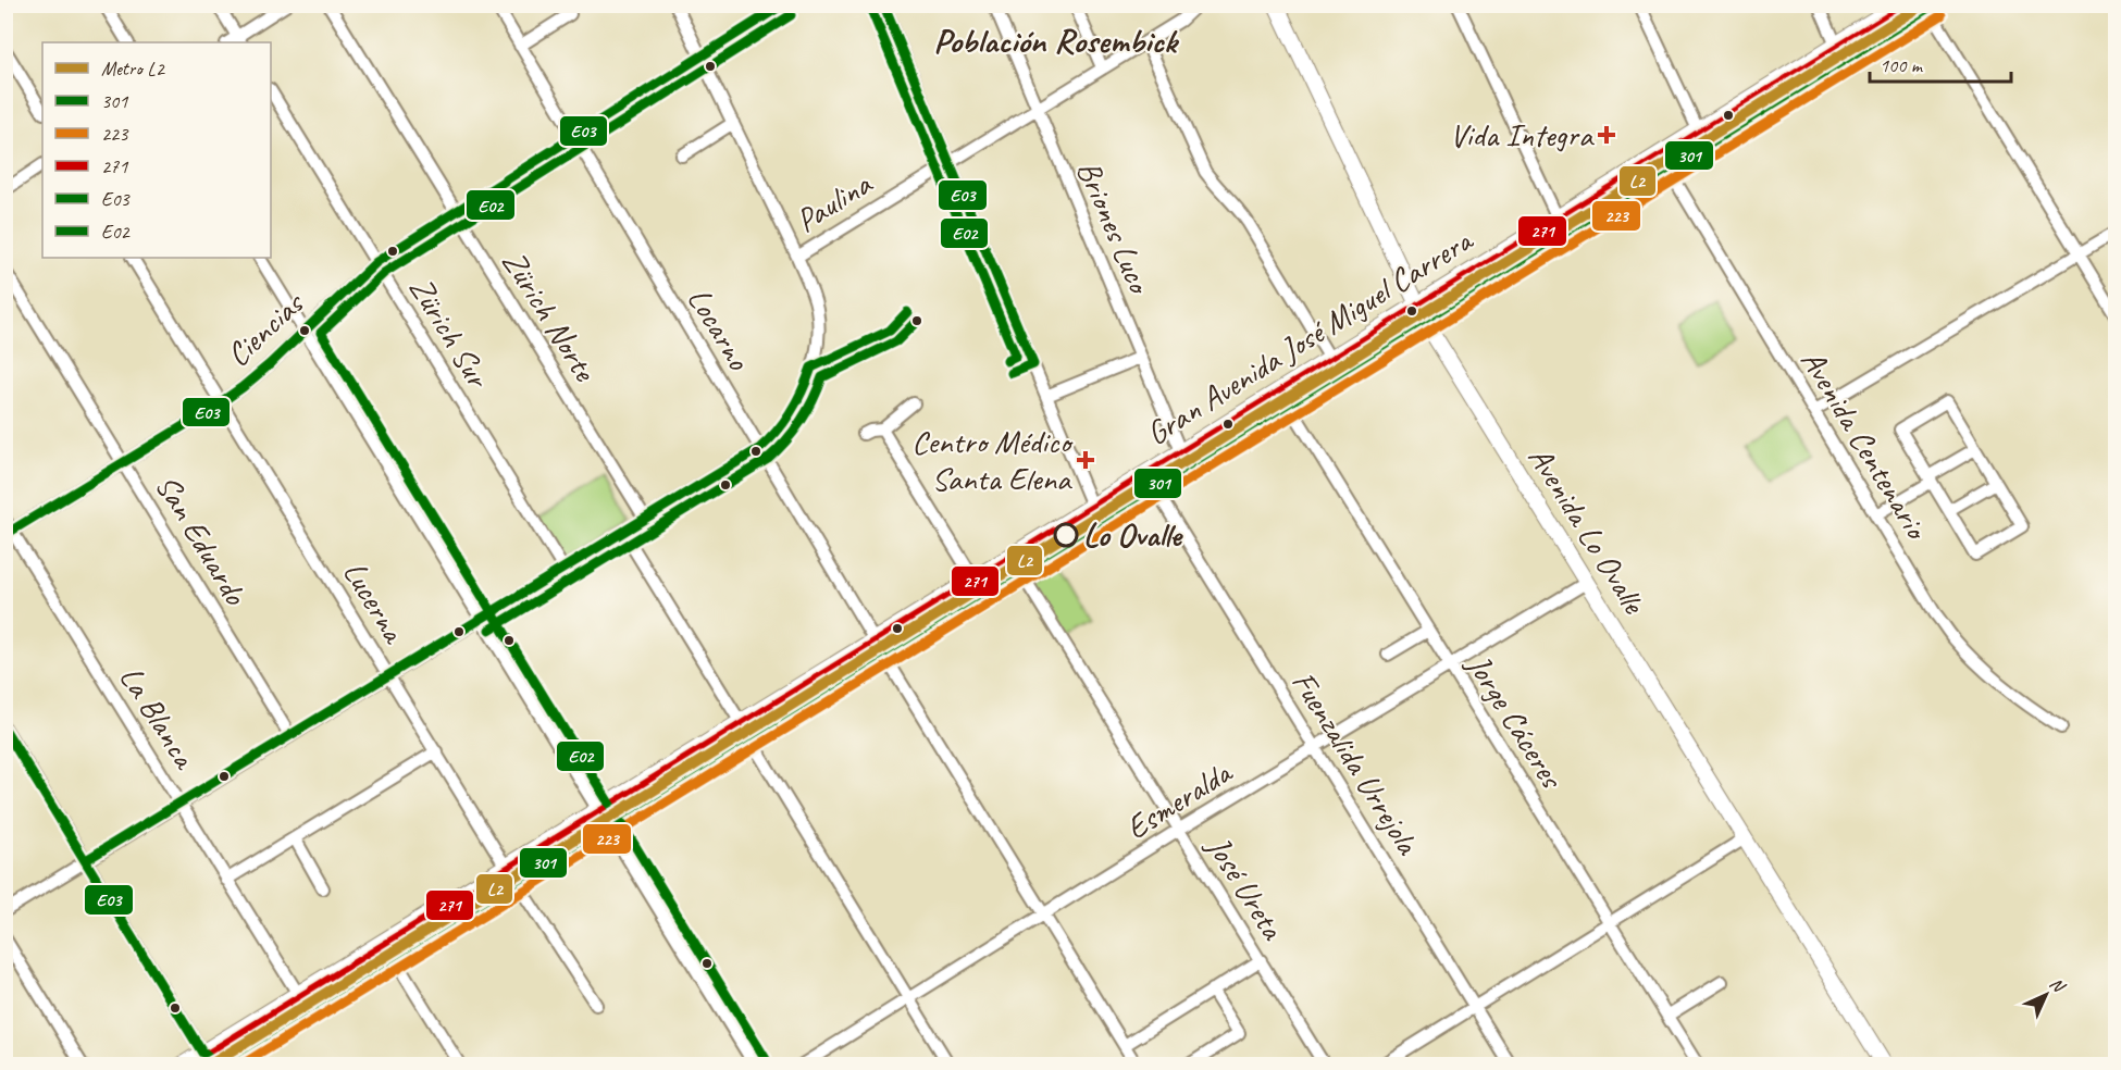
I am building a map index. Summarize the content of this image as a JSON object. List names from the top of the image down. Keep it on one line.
{"streets":{"main road":["Gran Avenida José Miguel Carrera","Avenida Lo Ovalle"],"street":["Paulina","Briones Luco","Zürich Norte","Locarno","Ciencias","Zürich Sur","Avenida Centenario","San Eduardo","Lucerna","La Blanca","Jorge Cáceres","Fuenzalida Urrejola","Esmeralda","José Ureta"]},"crossings":[["Paulina","Briones Luco"],["Paulina","Zürich Norte"],["Paulina","Locarno"],["Paulina","Zürich Sur"],["Paulina","San Eduardo"],["Paulina","Lucerna"],["Paulina","La Blanca"],["Briones Luco","Gran Avenida José Miguel Carrera"],["Zürich Norte","Ciencias"],["Locarno","Ciencias"],["Locarno","Gran Avenida José Miguel Carrera"],["Ciencias","Zürich Sur"],["Ciencias","San Eduardo"],["Ciencias","Lucerna"],["Ciencias","La Blanca"],["Gran Avenida José Miguel Carrera","Avenida Centenario"],["Gran Avenida José Miguel Carrera","Avenida Lo Ovalle"],["Gran Avenida José Miguel Carrera","Lucerna"],["Gran Avenida José Miguel Carrera","La Blanca"],["Gran Avenida José Miguel Carrera","Jorge Cáceres"],["Gran Avenida José Miguel Carrera","Fuenzalida Urrejola"],["Gran Avenida José Miguel Carrera","José Ureta"],["Avenida Lo Ovalle","Esmeralda"],["Jorge Cáceres","Esmeralda"],["Fuenzalida Urrejola","Esmeralda"],["Esmeralda","José Ureta"]],"districts":["Población Rosembick"],"places":{"health":["Vida Integra","Centro Médico Santa Elena"],"other":["Lo Ovalle"]},"lines":["metro line L2","transit line 301","transit line 271","transit line E03","transit line E02","transit line 223"],"legend":["Metro L2","301","223","271","E03","E02"],"scale_bar":"100 m","north":"top right"}
